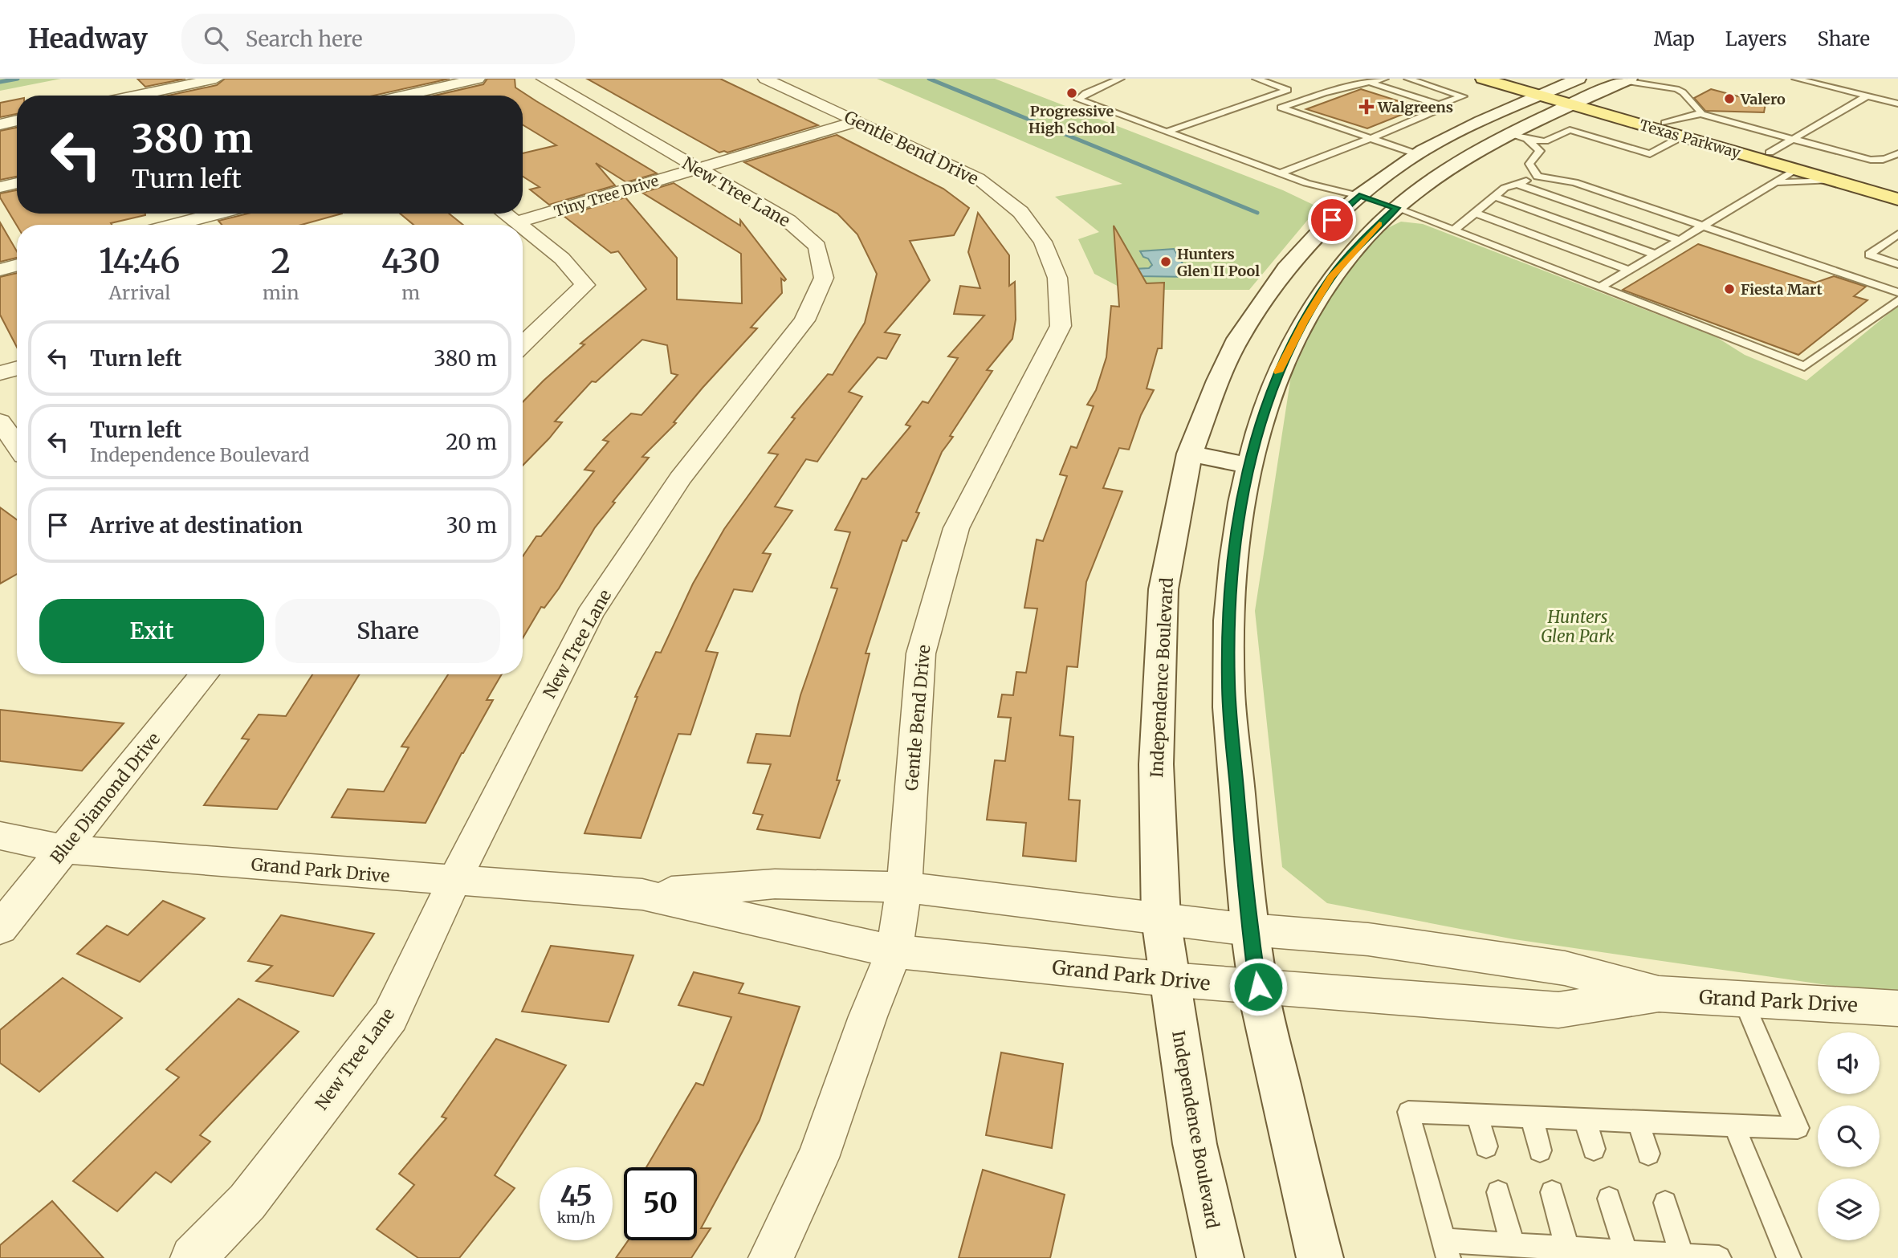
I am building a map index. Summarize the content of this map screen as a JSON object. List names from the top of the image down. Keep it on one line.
{"streets":{"main road":["Texas Parkway","Independence Boulevard"],"street":["Gentle Bend Drive","New Tree Lane","Tiny Tree Drive","Blue Diamond Drive","Grand Park Drive"]},"crossings":[["Texas Parkway","Independence Boulevard"],["Gentle Bend Drive","Tiny Tree Drive"],["Gentle Bend Drive","Grand Park Drive"],["New Tree Lane","Tiny Tree Drive"],["New Tree Lane","Grand Park Drive"],["Independence Boulevard","Grand Park Drive"],["Blue Diamond Drive","Grand Park Drive"]],"parks":["Hunters Glen Park"],"places":{"other":["Progressive High School","Valero","Hunters Glen II Pool","Fiesta Mart"],"health":["Walgreens"]},"page":{"header":"Headway","search":"Search here","nav":["Map","Layers","Share"],"turn":["380 m","Turn left"],"eta":["14:46","Arrival","2","min","430","m"],"list":[{"name":"Turn left","value":"380 m"},{"name":"Turn left","note":"Independence Boulevard","value":"20 m"},{"name":"Arrive at destination","value":"30 m"}],"buttons":["Exit","Share"],"speed":"45 km/h","limit":"50"}}
